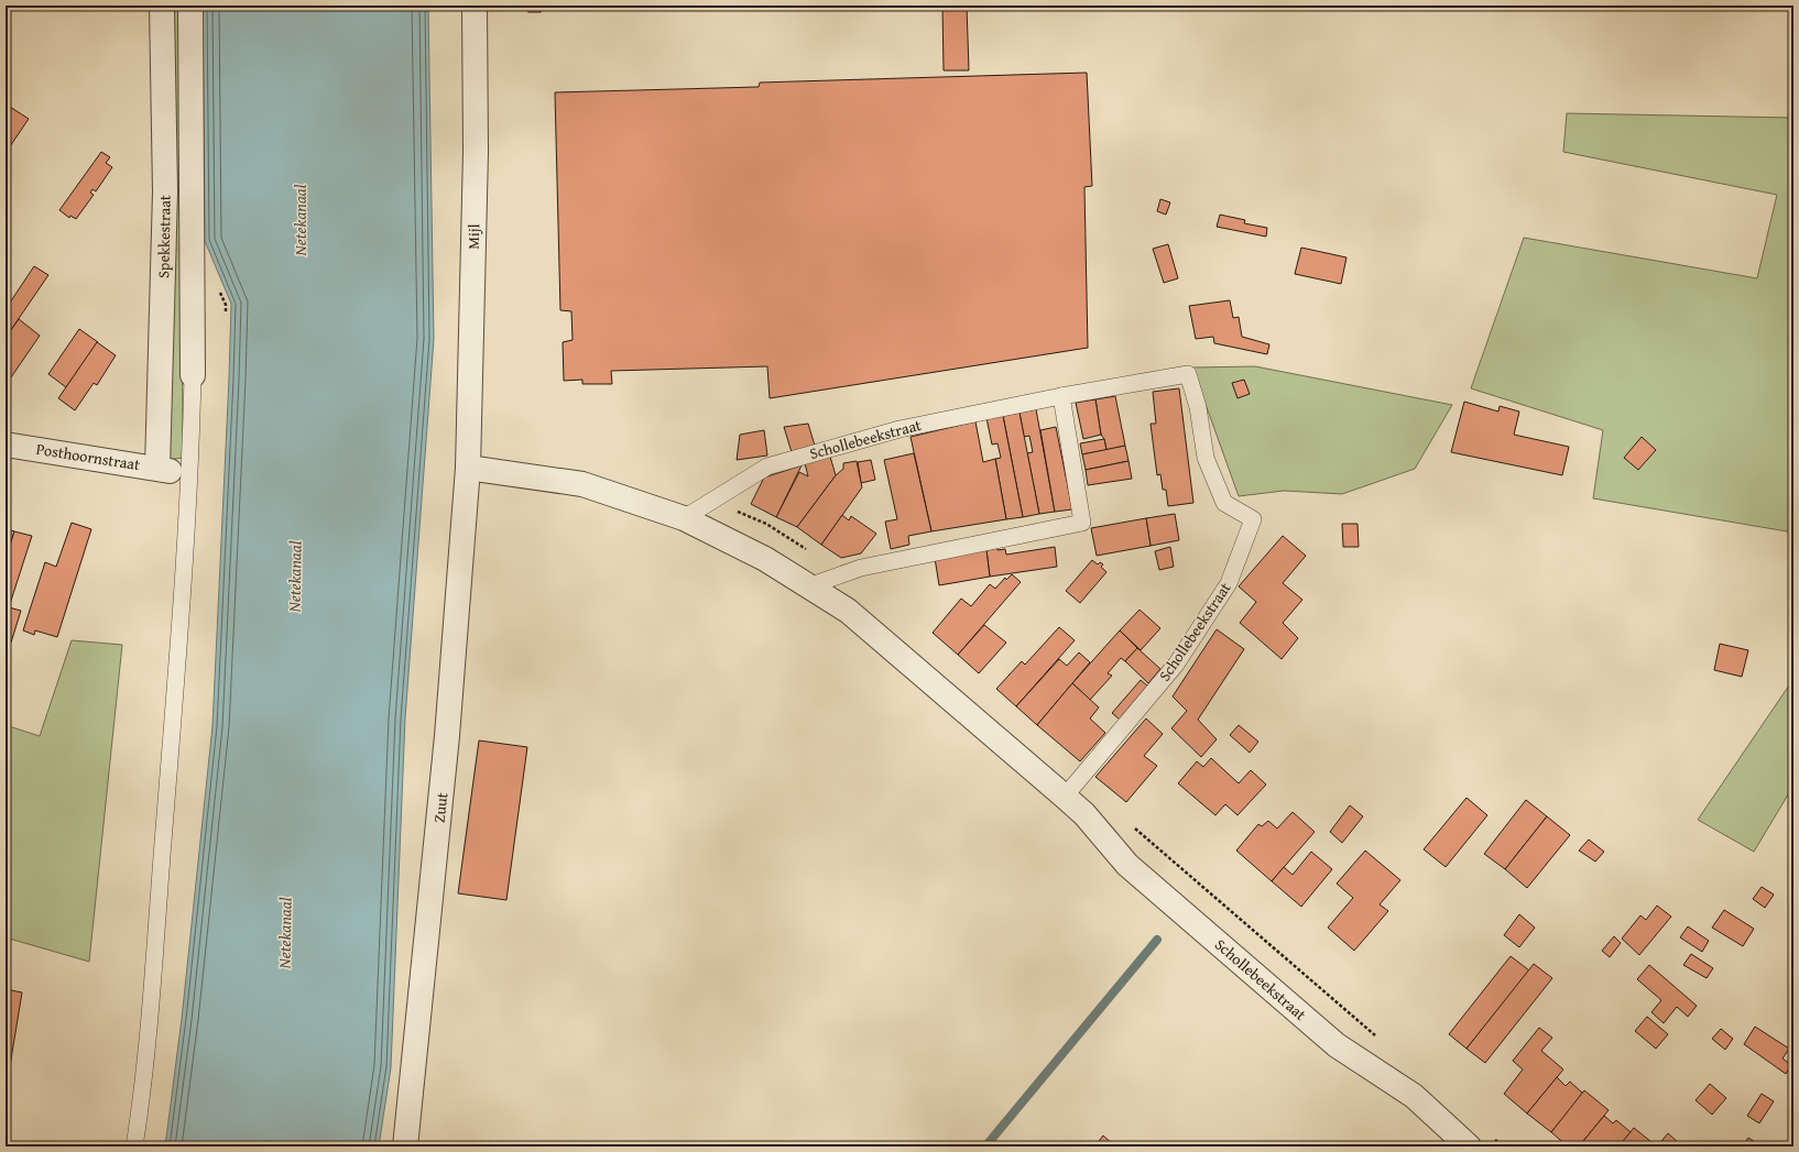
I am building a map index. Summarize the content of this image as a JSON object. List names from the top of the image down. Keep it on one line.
{"streets":{"street":["Spekkestraat","Mijl","Schollebeekstraat","Posthoornstraat","Zuut"]},"crossings":[["Spekkestraat","Posthoornstraat"],["Mijl","Schollebeekstraat"],["Mijl","Zuut"],["Schollebeekstraat","Zuut"]],"water":["Netekanaal"]}
